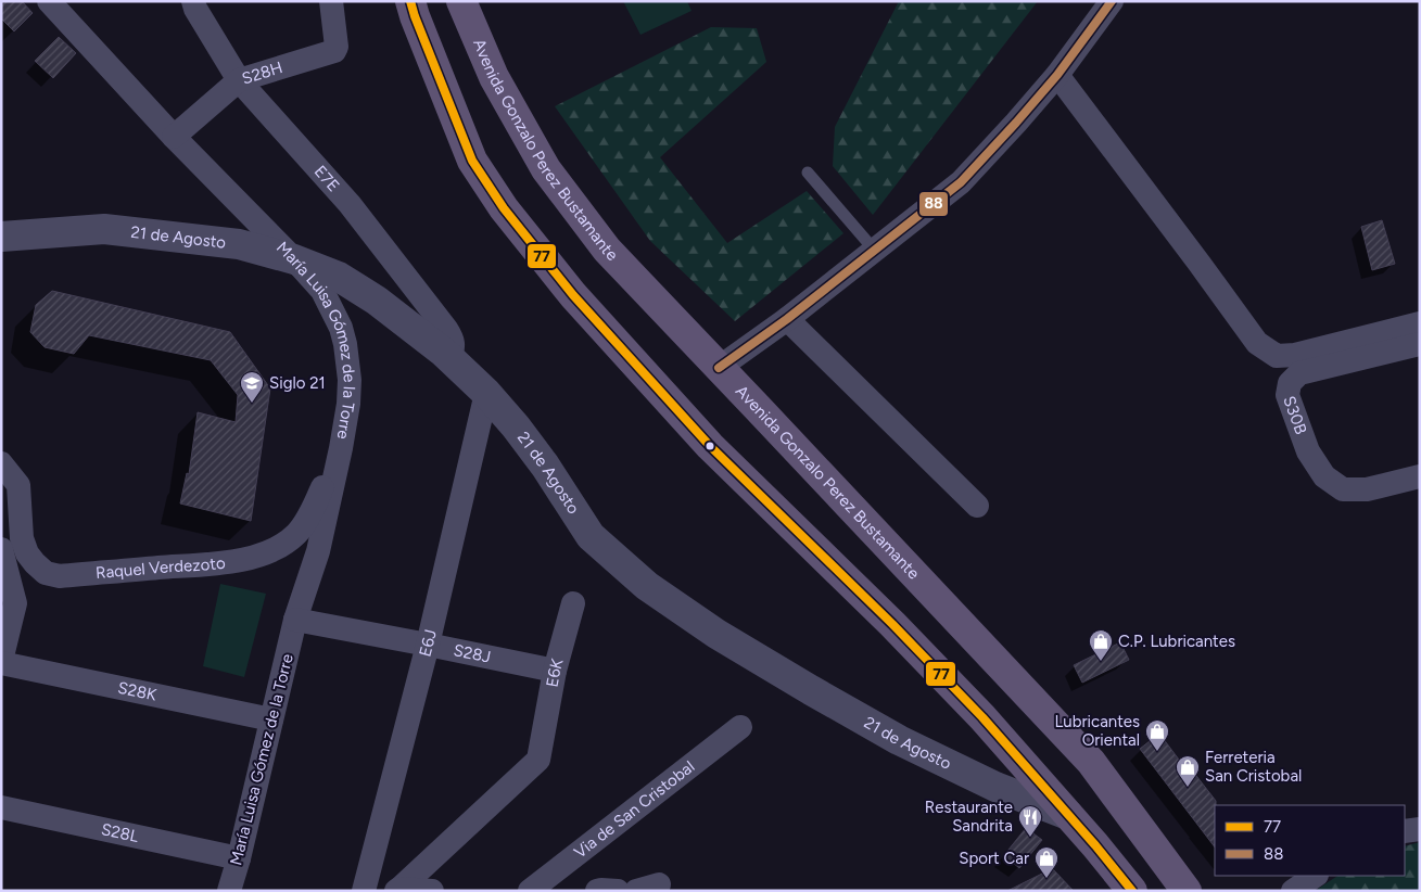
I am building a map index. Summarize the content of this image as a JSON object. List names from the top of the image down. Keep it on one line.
{"streets":{"main road":["Avenida Gonzalo Perez Bustamante"],"street":["S28H","E7E","21 de Agosto","María Luisa Gómez de la Torre","S30B","Raquel Verdezoto","E6J","S28J","E6K","S28K","Via de San Cristobal","S28L"]},"crossings":[["S28H","E7E"],["S28H","María Luisa Gómez de la Torre"],["E7E","21 de Agosto"],["21 de Agosto","María Luisa Gómez de la Torre"],["21 de Agosto","E6J"],["María Luisa Gómez de la Torre","Raquel Verdezoto"],["María Luisa Gómez de la Torre","S28J"],["María Luisa Gómez de la Torre","S28K"],["María Luisa Gómez de la Torre","S28L"],["E6J","S28J"],["S28J","E6K"]],"places":{"school or university":["Siglo 21"],"shop":["C.P. Lubricantes","Lubricantes Oriental","Ferreteria San Cristobal","Sport Car"],"restaurant":["Restaurante Sandrita"]},"lines":["transit line 77","transit line 88"],"legend":["77","88"]}
